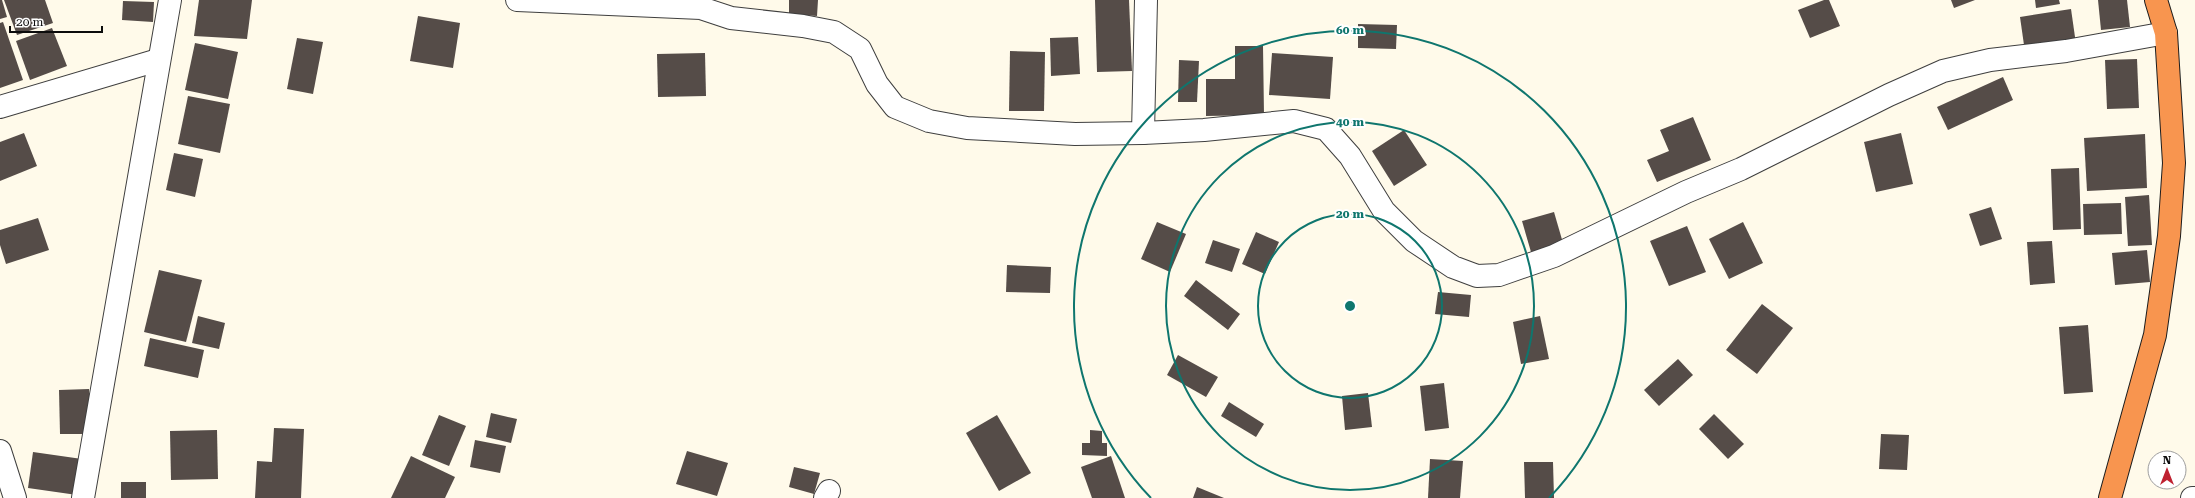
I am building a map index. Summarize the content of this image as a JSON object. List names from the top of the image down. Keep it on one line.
{"scale_bar":"20 m","north":"top","rings":["60 m","40 m","20 m"]}
